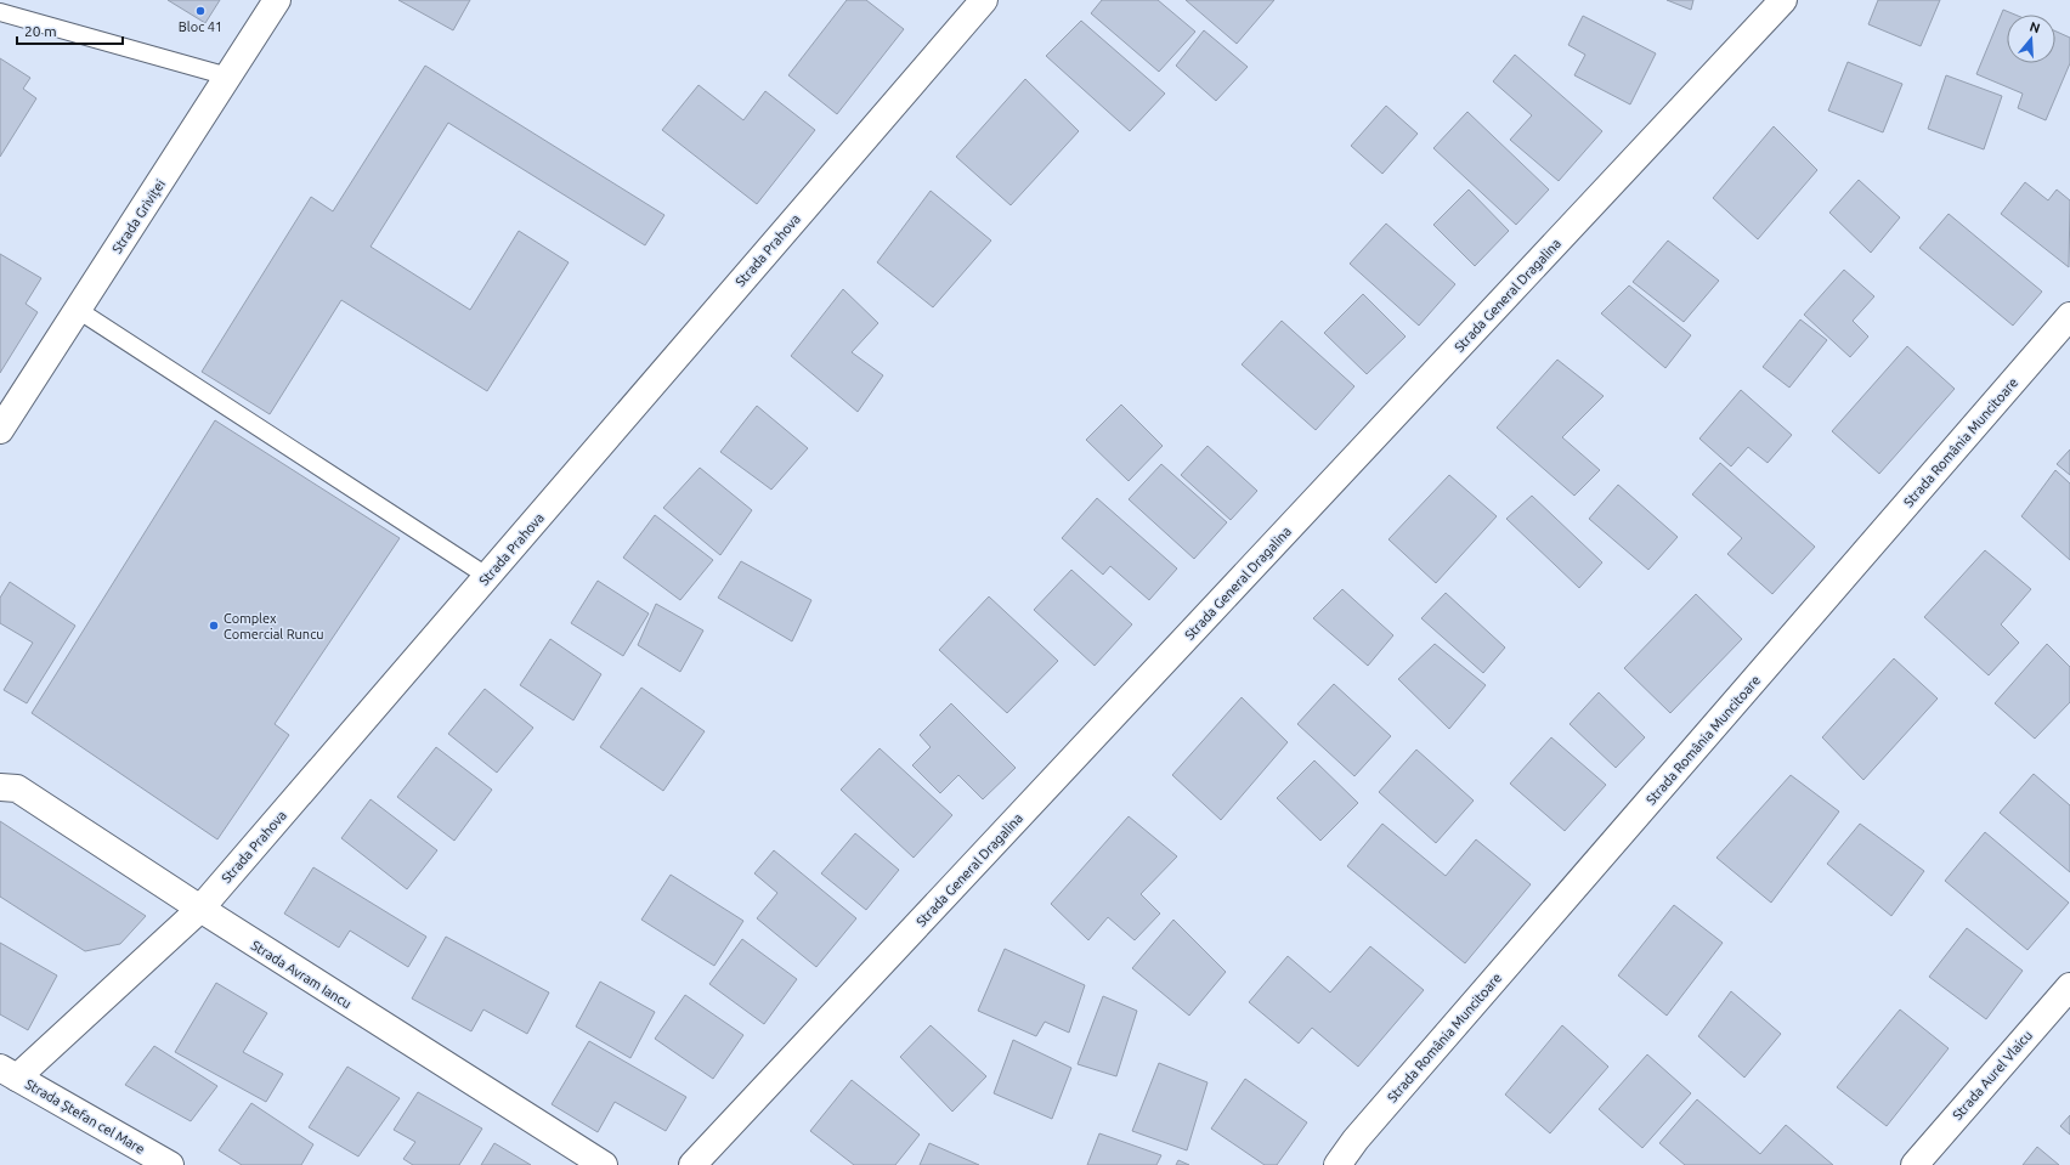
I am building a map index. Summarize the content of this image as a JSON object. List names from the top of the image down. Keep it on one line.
{"streets":{"street":["Strada Griviței","Strada Prahova","Strada General Dragalina","Strada România Muncitoare","Strada Avram Iancu","Strada Aurel Vlaicu","Strada Ștefan cel Mare"]},"crossings":[["Strada Prahova","Strada Avram Iancu"],["Strada Prahova","Strada Ștefan cel Mare"]],"places":["Bloc 41","Complex Comercial Runcu"],"scale_bar":"20 m","north":"top"}
